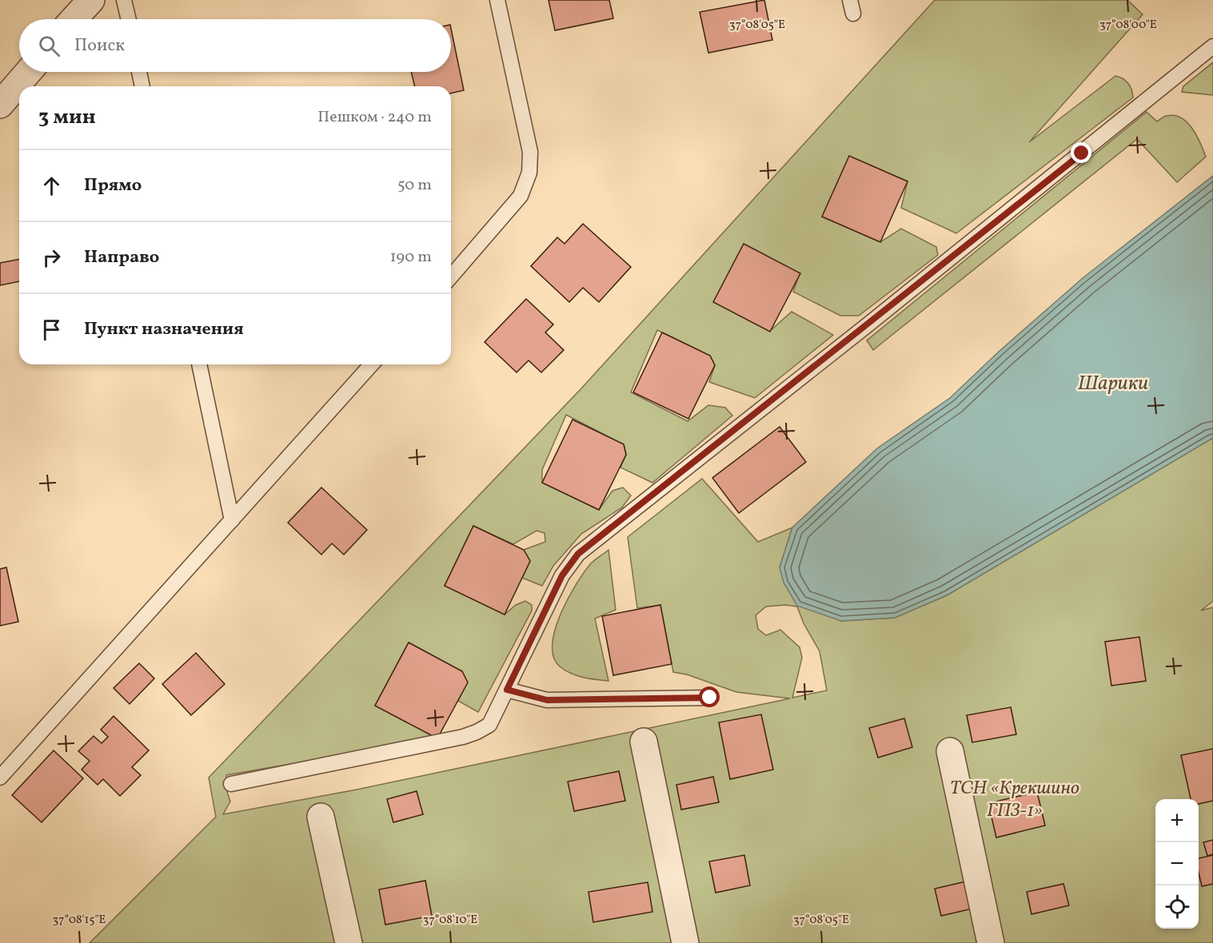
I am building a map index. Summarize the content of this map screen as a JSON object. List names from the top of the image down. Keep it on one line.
{"water":["Шарики"],"parks":["ТСН «Крекшино ГПЗ-1»"],"page":{"search":"Поиск","heading":["3 мин","Пешком · 240 m"],"list":[["Прямо","50 m"],["Направо","190 m"],"Пункт назначения"],"map_buttons":["+","−"]},"coordinates":["37°08'05\"E","37°08'00\"E","37°08'15\"E","37°08'10\"E"]}
